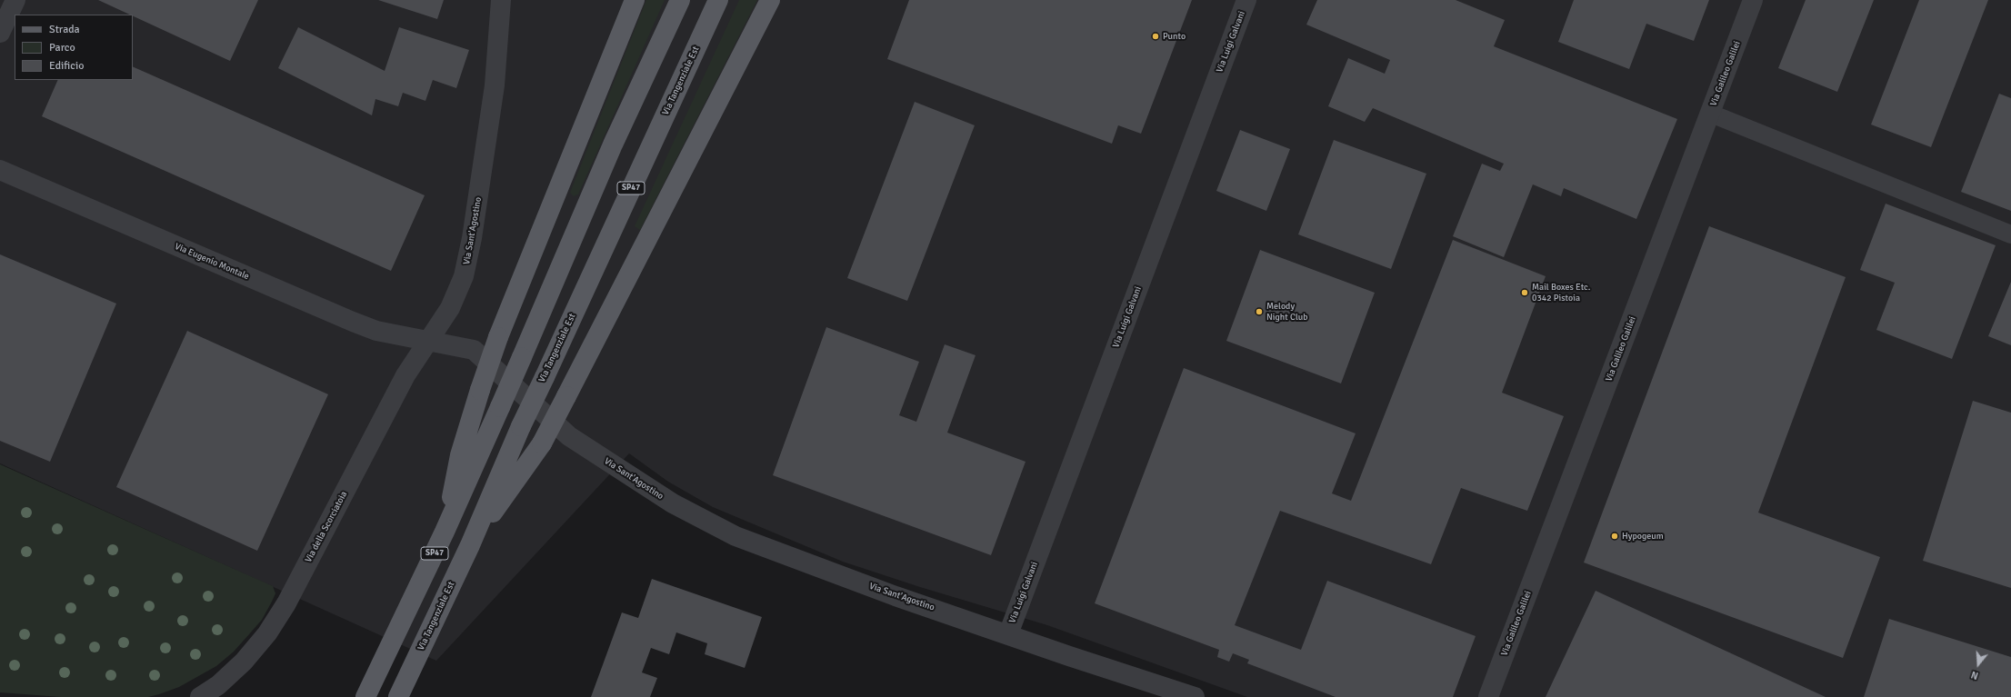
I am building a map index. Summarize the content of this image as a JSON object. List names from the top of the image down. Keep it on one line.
{"streets":{"main road":["Via Tangenziale Est","SP47"],"street":["Via Luigi Galvani","Via Galileo Galilei","Via Sant'Agostino","Via Eugenio Montale","Via della Scorciatoia"]},"crossings":[["Via Luigi Galvani","Via Sant'Agostino"],["Via Sant'Agostino","Via Eugenio Montale"],["Via Sant'Agostino","Via della Scorciatoia"],["Via Eugenio Montale","Via della Scorciatoia"]],"places":["Punto","Mail Boxes Etc. 0342 Pistoia","Melody Night Club","Hypogeum"],"legend":["Strada","Parco","Edificio"],"north":"bottom"}
